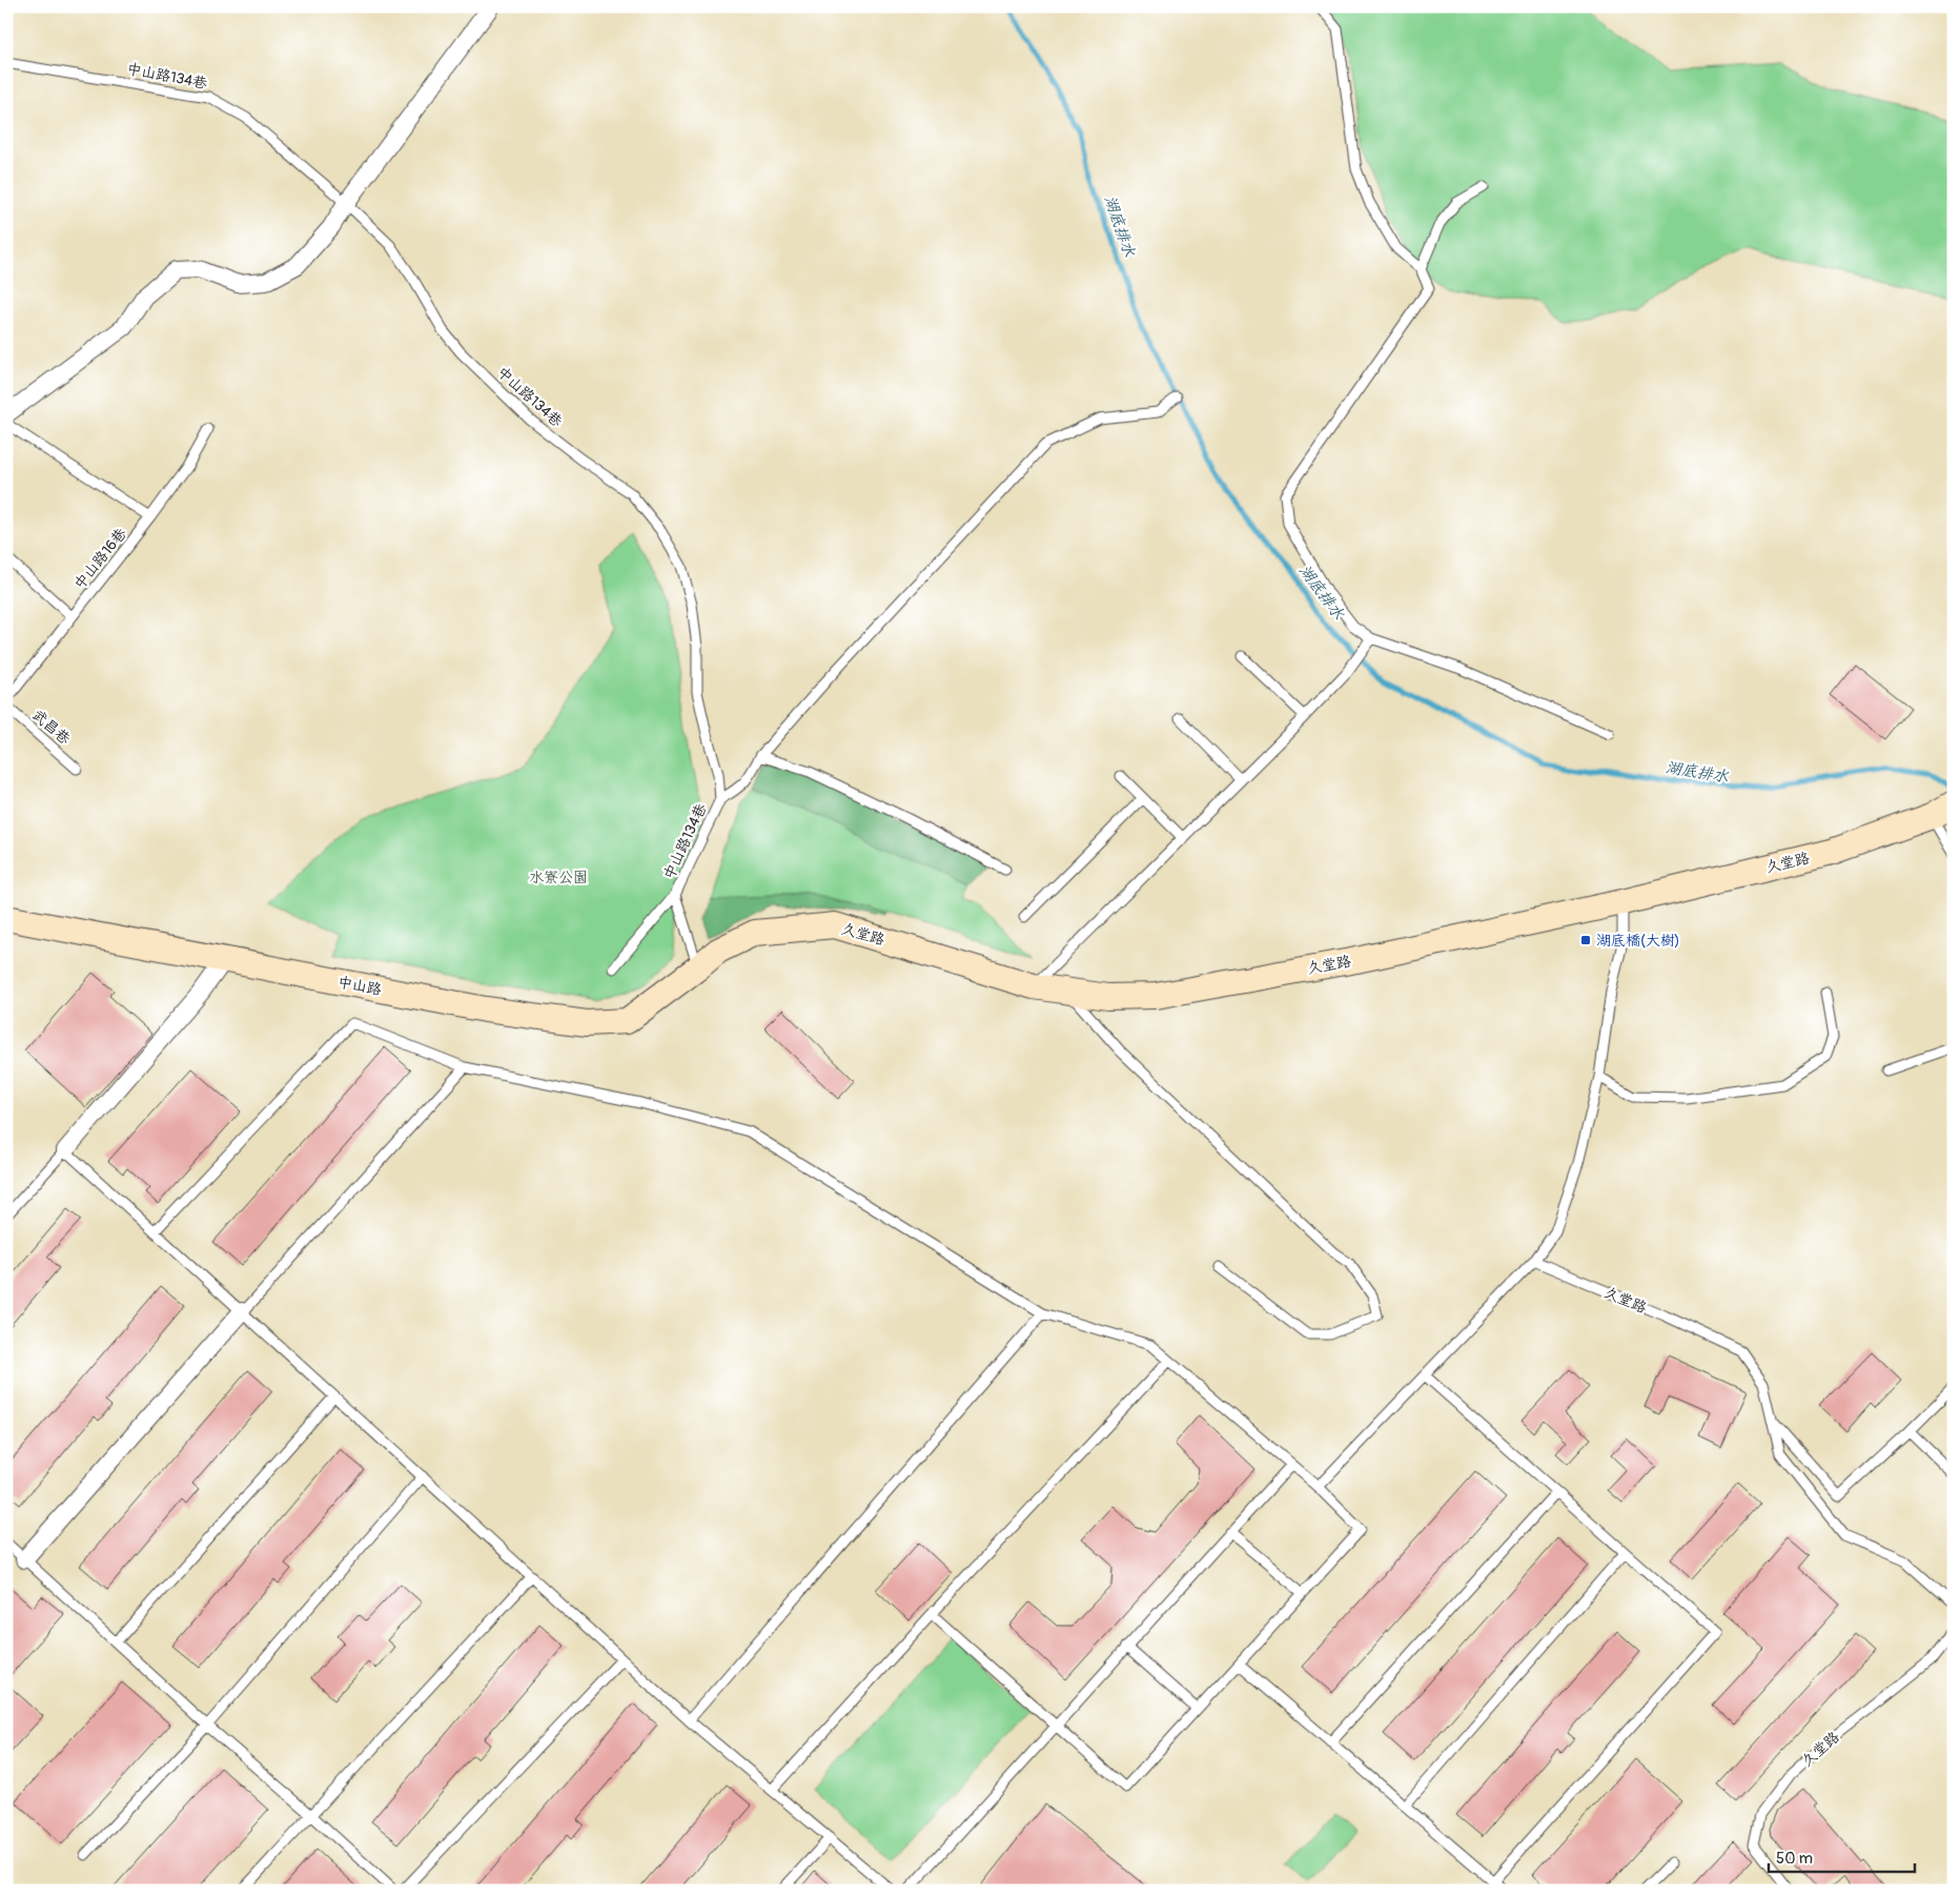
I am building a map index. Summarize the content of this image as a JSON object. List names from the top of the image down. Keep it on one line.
{"streets":{"street":["久堂路","中山路"],"lane":["中山路134巷","中山路16巷","武昌巷"]},"crossings":[["中山路134巷","久堂路"],["中山路134巷","中山路"],["久堂路","中山路"]],"water":["湖底排水"],"parks":["水寮公園"],"places":{"transit":["湖底橋(大樹)"]},"scale_bar":"50 m"}
